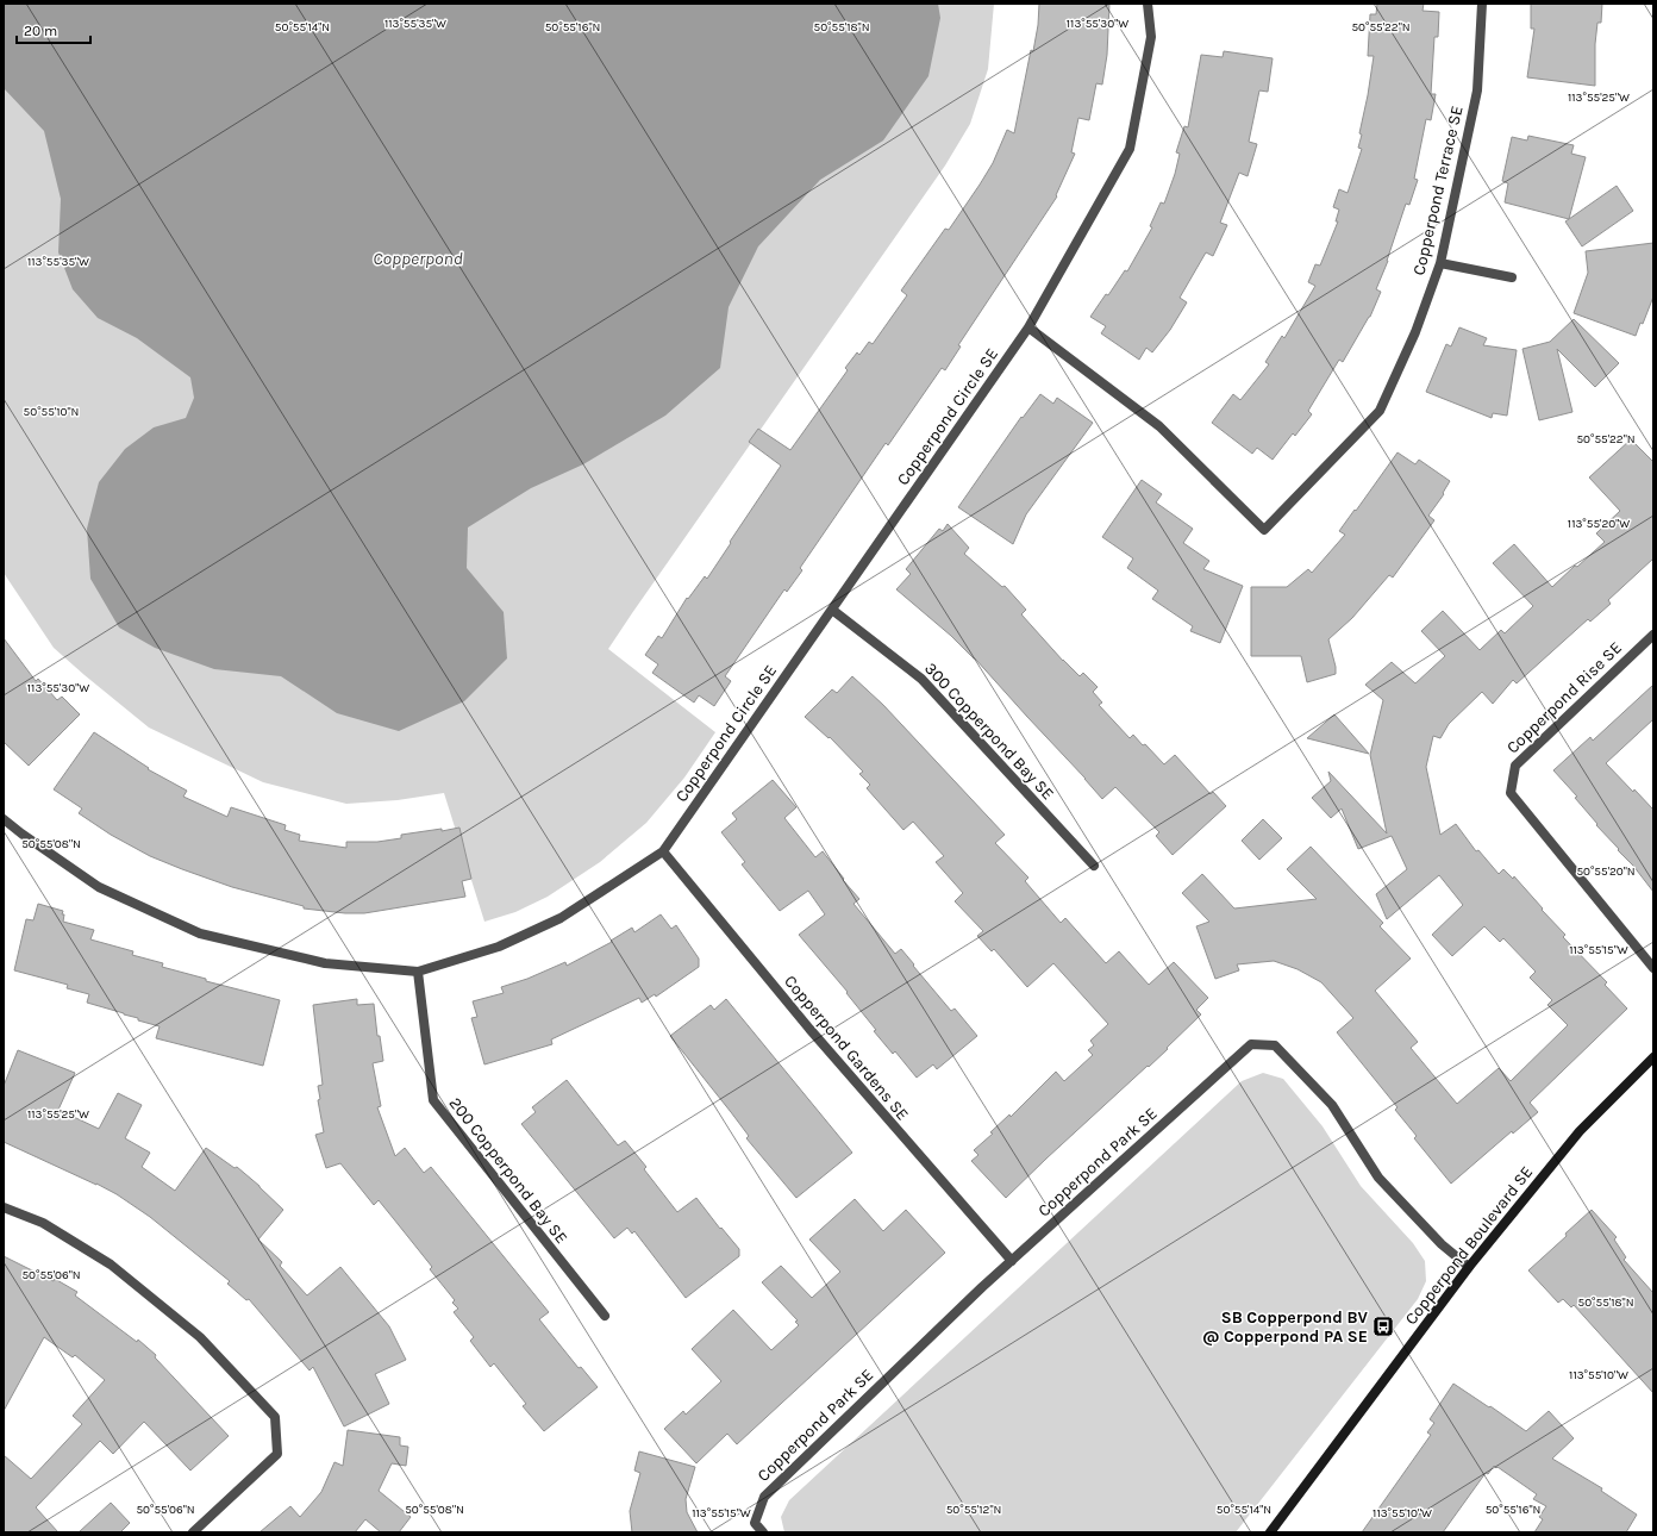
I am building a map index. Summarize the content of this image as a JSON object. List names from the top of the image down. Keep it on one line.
{"streets":{"street":["Copperpond Terrace SE","Copperpond Circle SE","Copperpond Rise SE","300 Copperpond Bay SE","Copperpond Gardens SE","Copperpond Park SE","200 Copperpond Bay SE","Copperpond Boulevard SE"]},"crossings":[["Copperpond Terrace SE","Copperpond Circle SE"],["Copperpond Circle SE","300 Copperpond Bay SE"],["Copperpond Circle SE","Copperpond Gardens SE"],["Copperpond Circle SE","200 Copperpond Bay SE"],["Copperpond Gardens SE","Copperpond Park SE"],["Copperpond Park SE","Copperpond Boulevard SE"]],"water":["Copperpond"],"places":{"bus stop":["SB Copperpond BV @ Copperpond PA SE"]},"scale_bar":"20 m","coordinates":["113°55'35\"W","113°55'30\"W","50°55'14\"N","50°55'16\"N","50°55'18\"N","50°55'22\"N","113°55'25\"W","50°55'10\"N","113°55'20\"W","50°55'08\"N","50°55'20\"N","113°55'15\"W","50°55'06\"N","113°55'10\"W","50°55'12\"N"]}
